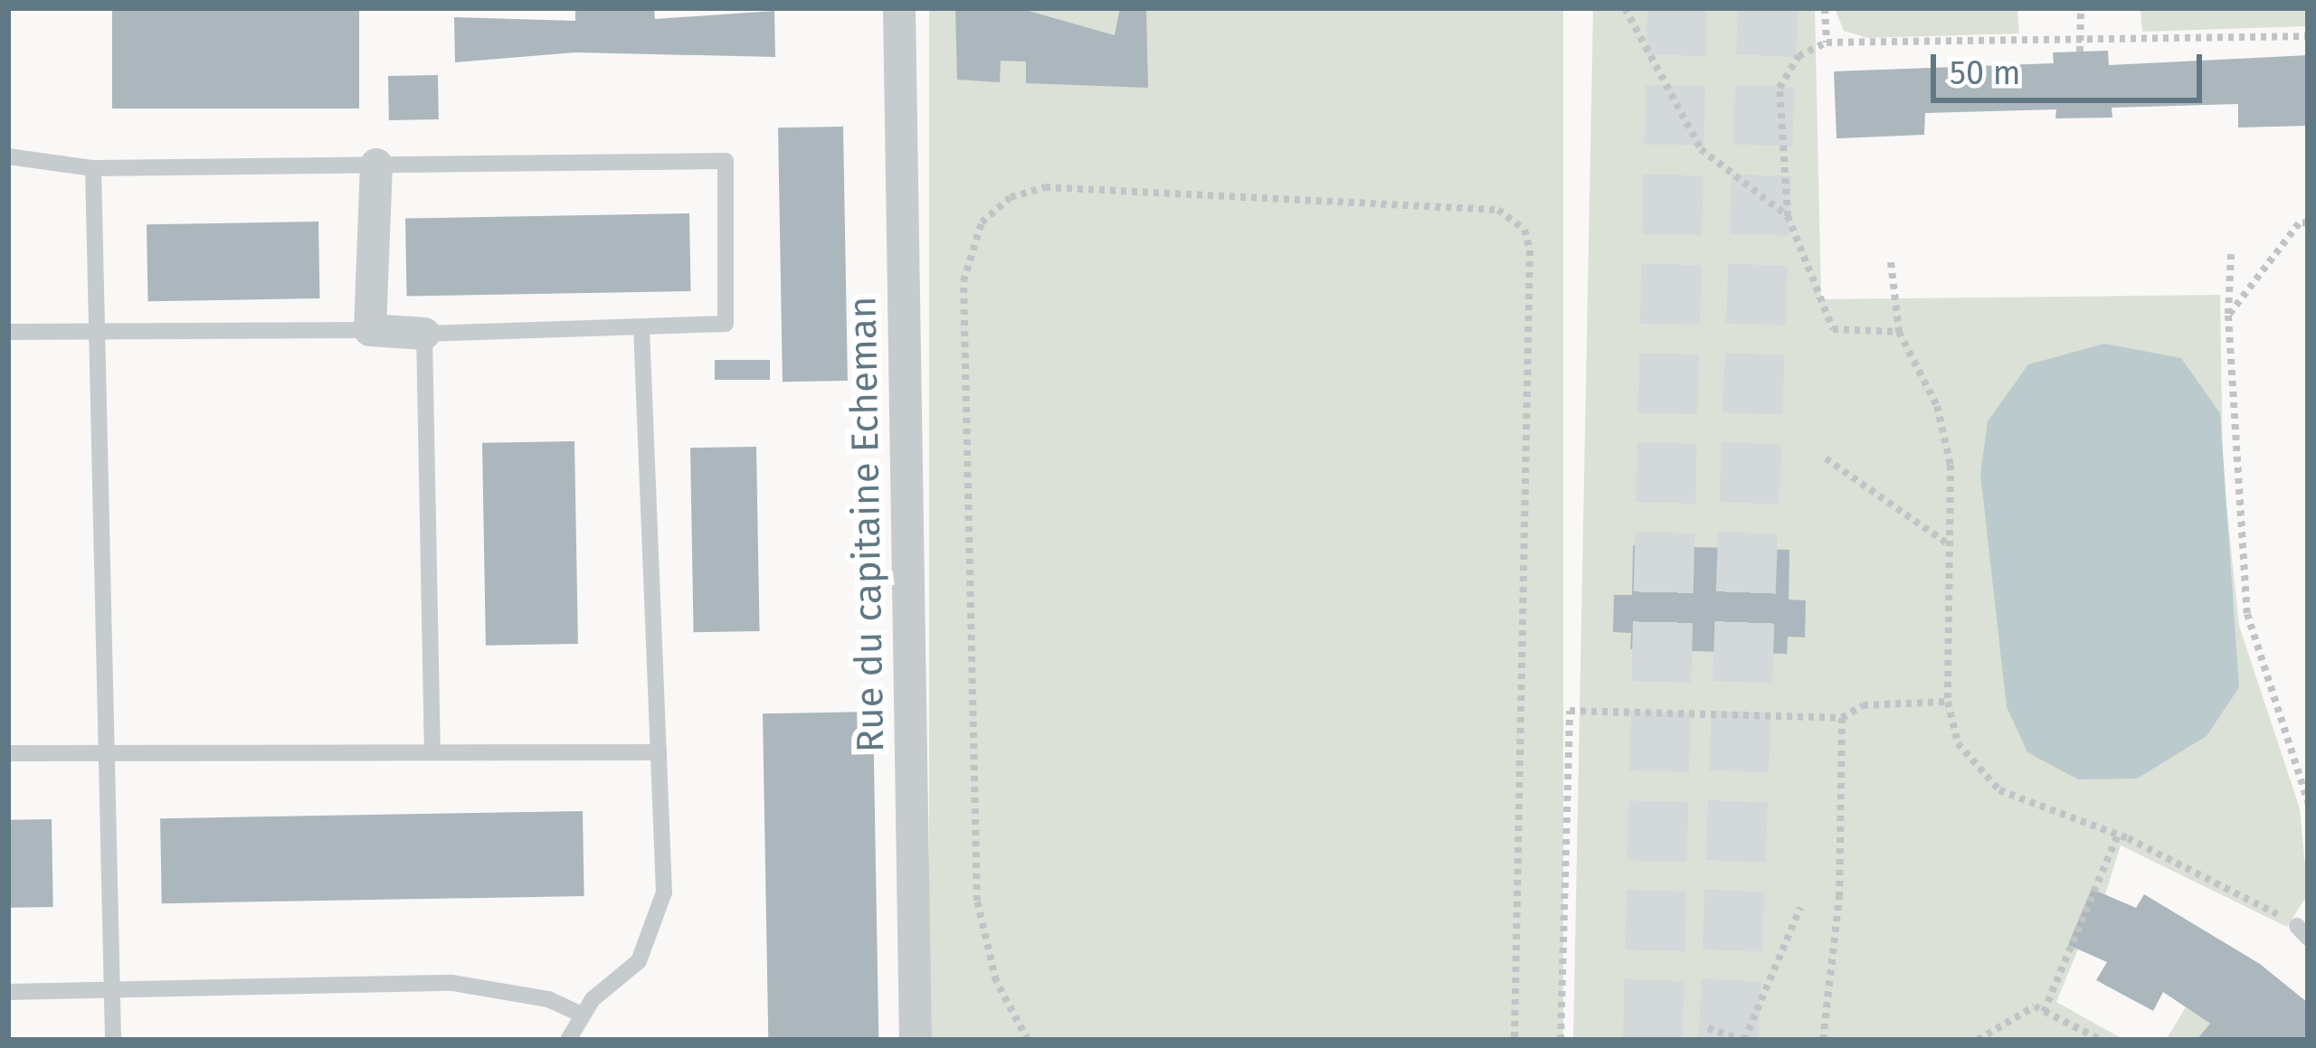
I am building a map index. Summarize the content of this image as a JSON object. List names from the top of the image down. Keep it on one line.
{"streets":{"street":["Rue du capitaine Echeman"]},"scale_bar":"50 m"}
